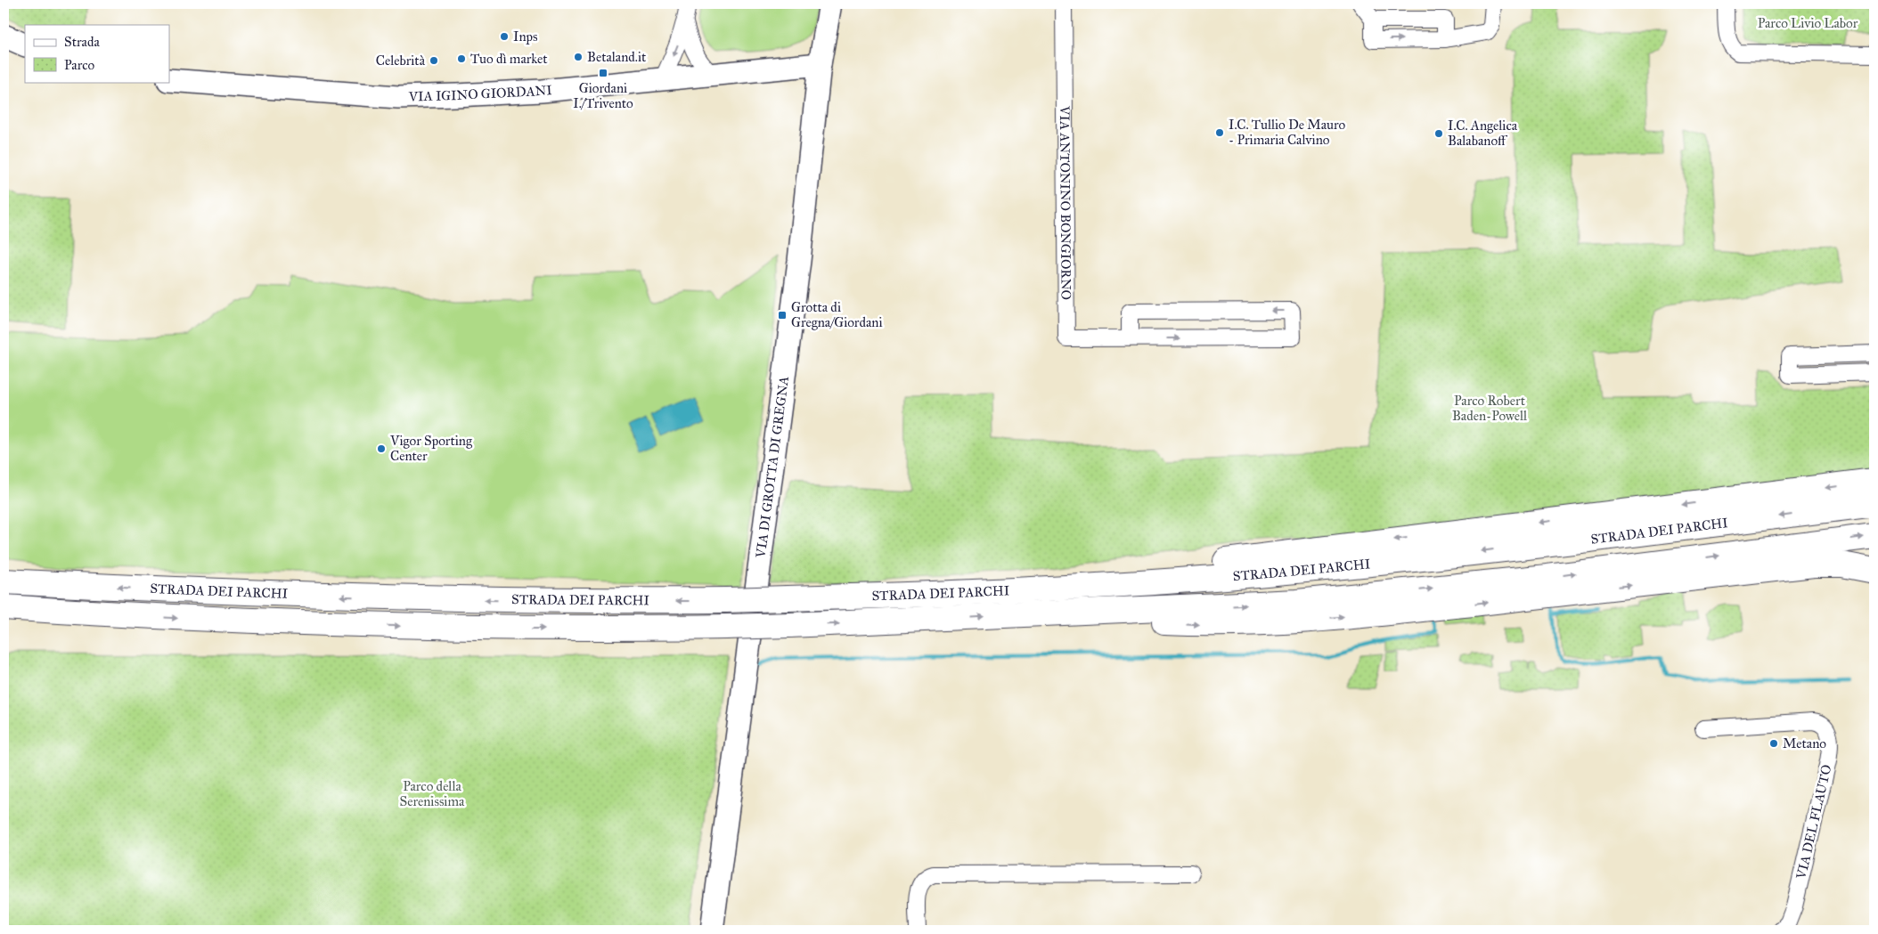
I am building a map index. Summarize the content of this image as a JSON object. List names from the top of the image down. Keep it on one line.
{"streets":{"highway":["STRADA DEI PARCHI"],"street":["VIA IGINO GIORDANI","VIA ANTONINO BONGIORNO","VIA DI GROTTA DI GREGNA","VIA DEL FLAUTO"]},"crossings":[["VIA IGINO GIORDANI","VIA DI GROTTA DI GREGNA"]],"parks":["Parco Livio Labor","Parco Robert Baden-Powell","Parco della Serenissima"],"places":{"other":["Inps","Betaland.it","Tuo dì market","Celebrità","I.C. Tullio De Mauro - Primaria Calvino","I.C. Angelica Balabanoff","Vigor Sporting Center","Metano"],"transit":["Giordani I./Trivento","Grotta di Gregna/Giordani"]},"legend":["Strada","Parco"]}
